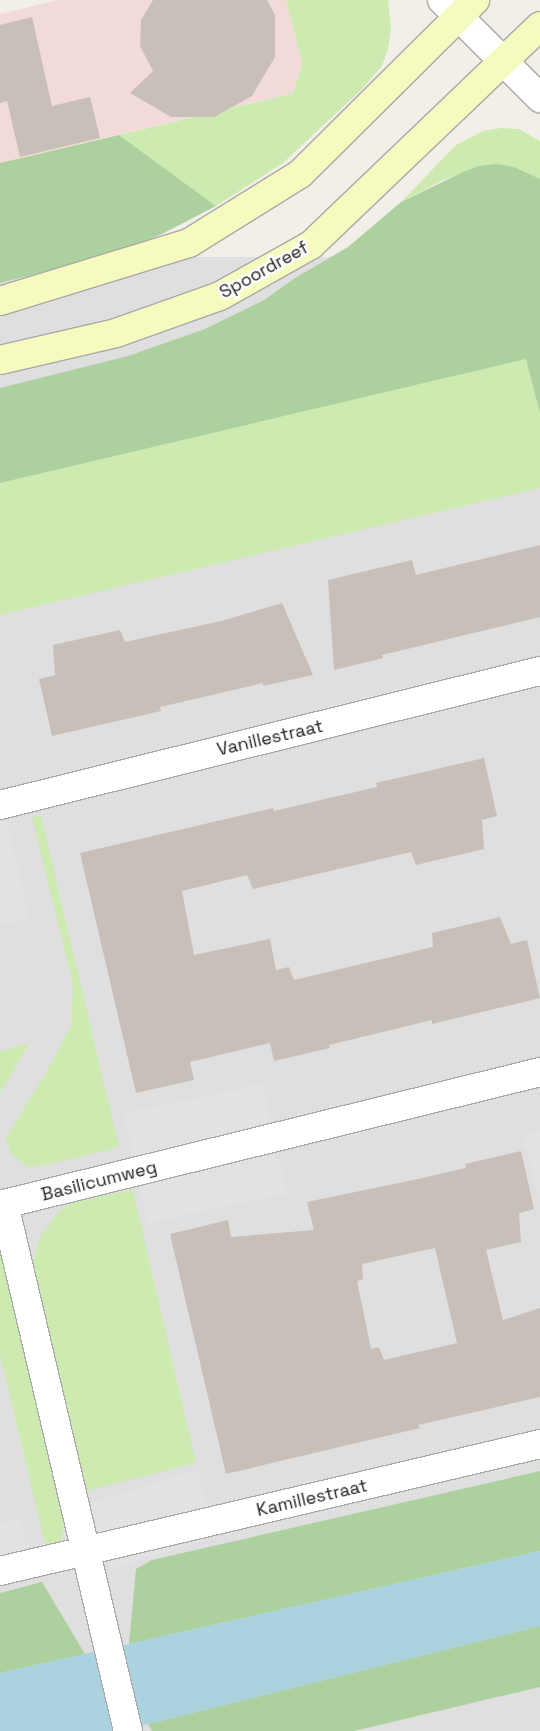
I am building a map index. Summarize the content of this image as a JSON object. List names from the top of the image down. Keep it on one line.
{"streets":{"main road":["Spoordreef"],"street":["Vanillestraat","Basilicumweg","Kamillestraat"]},"crossings":[["Basilicumweg","Kamillestraat"]]}
